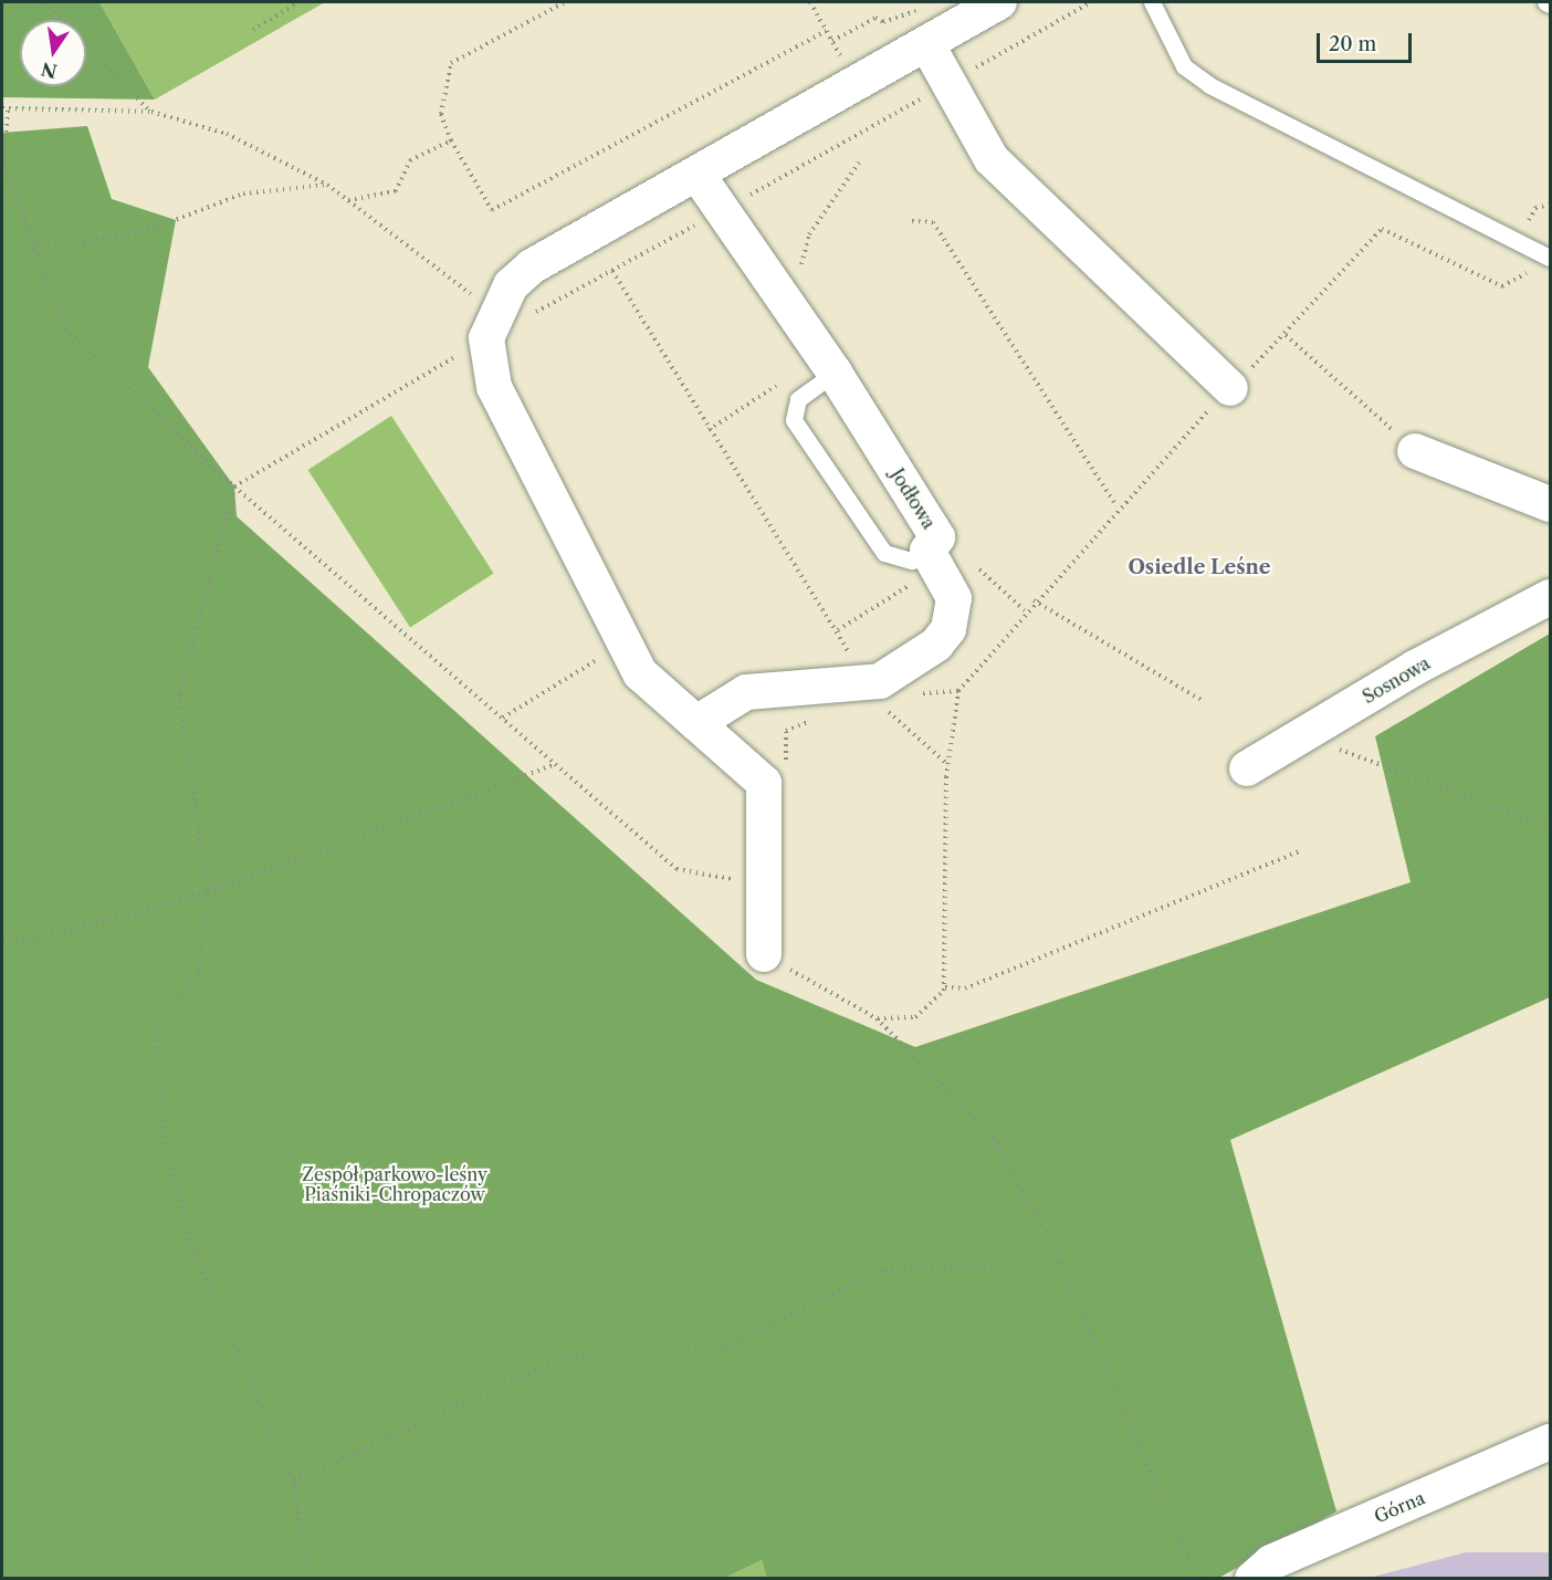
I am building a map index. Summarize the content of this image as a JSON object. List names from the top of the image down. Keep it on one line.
{"streets":{"street":["Jodłowa","Sosnowa","Górna"]},"districts":["Osiedle Leśne"],"parks":["Zespół parkowo-leśny Piaśniki-Chropaczów"],"scale_bar":"20 m","north":"bottom"}
